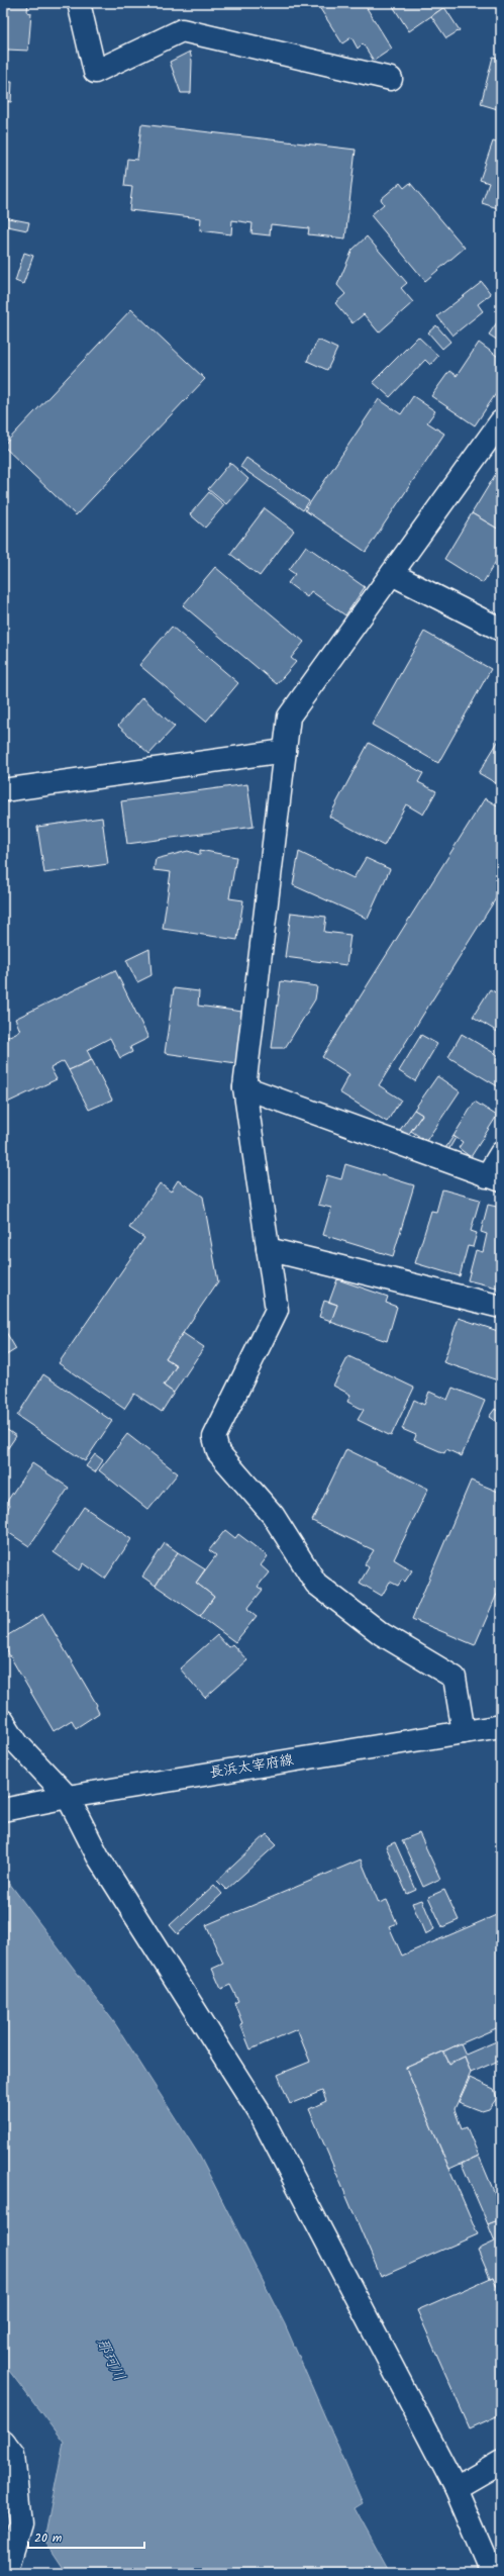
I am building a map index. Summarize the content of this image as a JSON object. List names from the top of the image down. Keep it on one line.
{"streets":{"street":["長浜太宰府線"]},"water":["那珂川"],"scale_bar":"20 m"}
